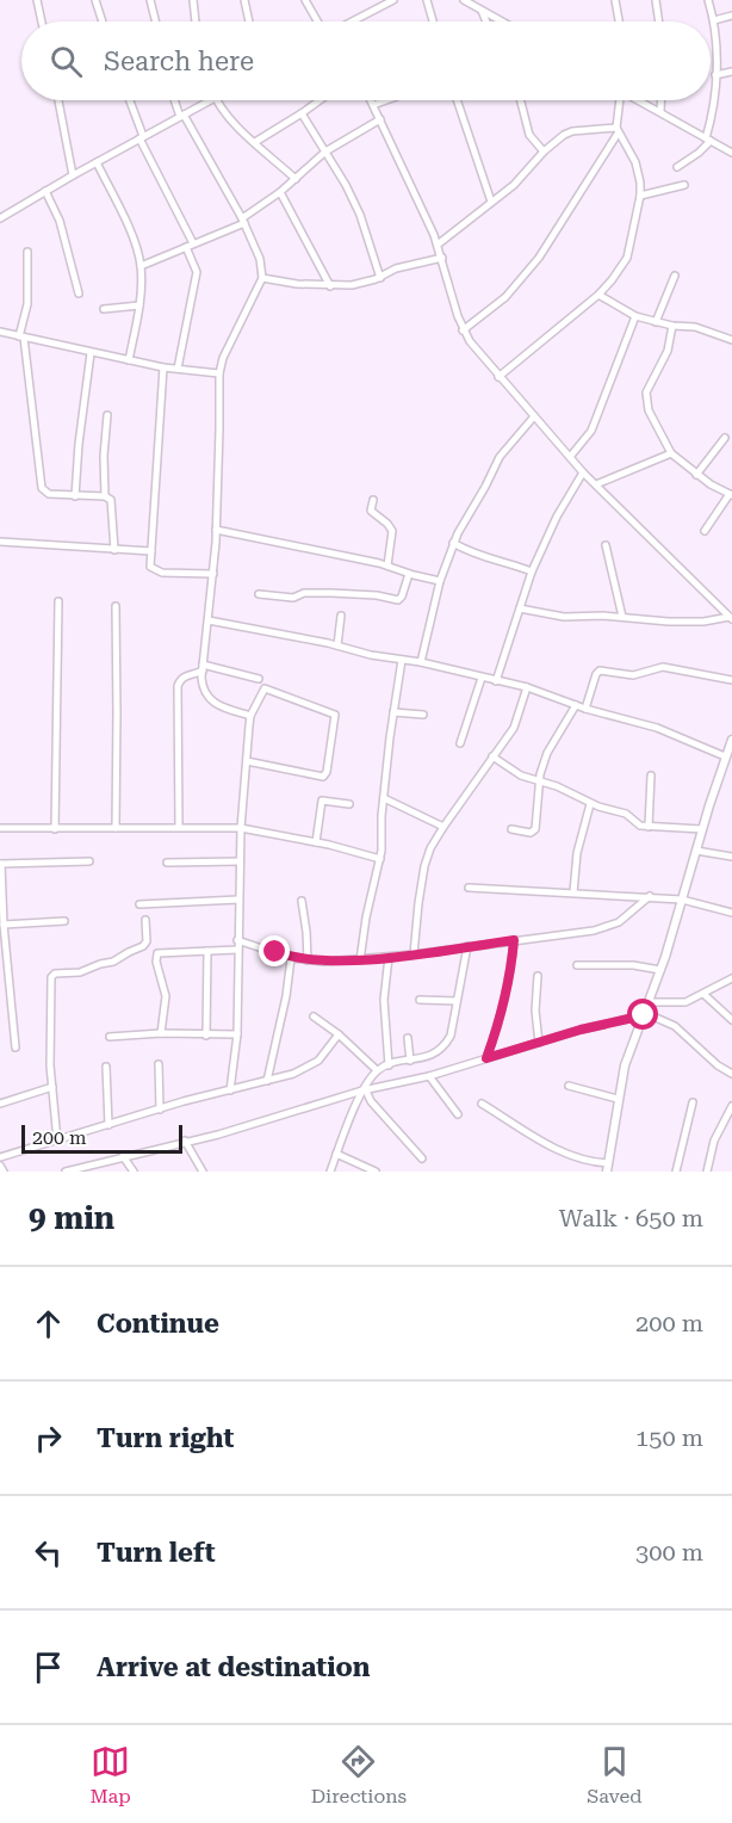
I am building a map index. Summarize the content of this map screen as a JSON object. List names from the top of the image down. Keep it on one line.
{"scale_bar":"200 m","page":{"search":"Search here","scale":"200 m","heading":["9 min","Walk · 650 m"],"list":[["Continue","200 m"],["Turn right","150 m"],["Turn left","300 m"],"Arrive at destination"],"nav":["Map","Directions","Saved"]}}
